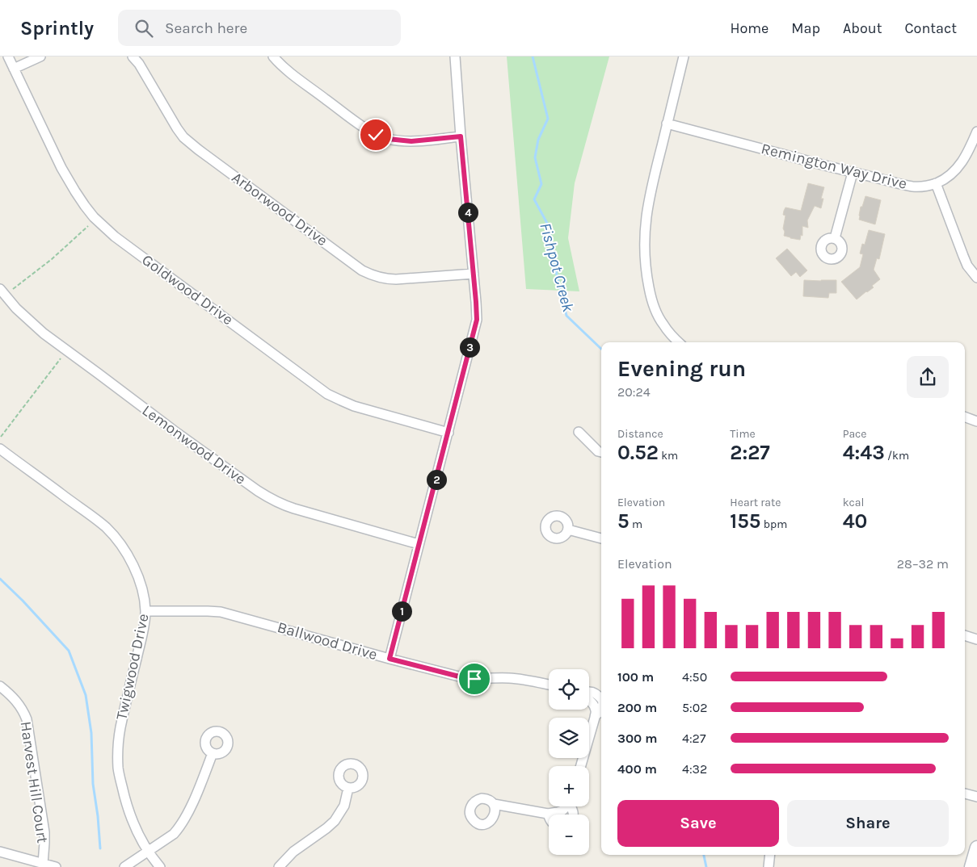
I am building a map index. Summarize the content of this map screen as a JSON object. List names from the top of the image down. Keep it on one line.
{"streets":{"street":["Remington Way Drive","Arborwood Drive","Goldwood Drive","Lemonwood Drive","Ballwood Drive","Twigwood Drive","Harvest Hill Court"]},"crossings":[["Ballwood Drive","Twigwood Drive"]],"water":["Fishpot Creek"],"page":{"header":"Sprintly","search":"Search here","nav":["Home","Map","About","Contact"],"pins":["4","3","2","1"],"heading":["Evening run","20:24"],"stats":[["Distance","0.52 km"],["Time","2:27"],["Pace","4:43 /km"],["Elevation","5 m"],["Heart rate","155 bpm"],["kcal","40"]],"chart":["Elevation","28–32 m"],"list":[{"name":"100 m","note":"4:50"},{"name":"200 m","note":"5:02"},{"name":"300 m","note":"4:27"},{"name":"400 m","note":"4:32"}],"map_buttons":["+","−"],"buttons":["Save","Share"]}}
